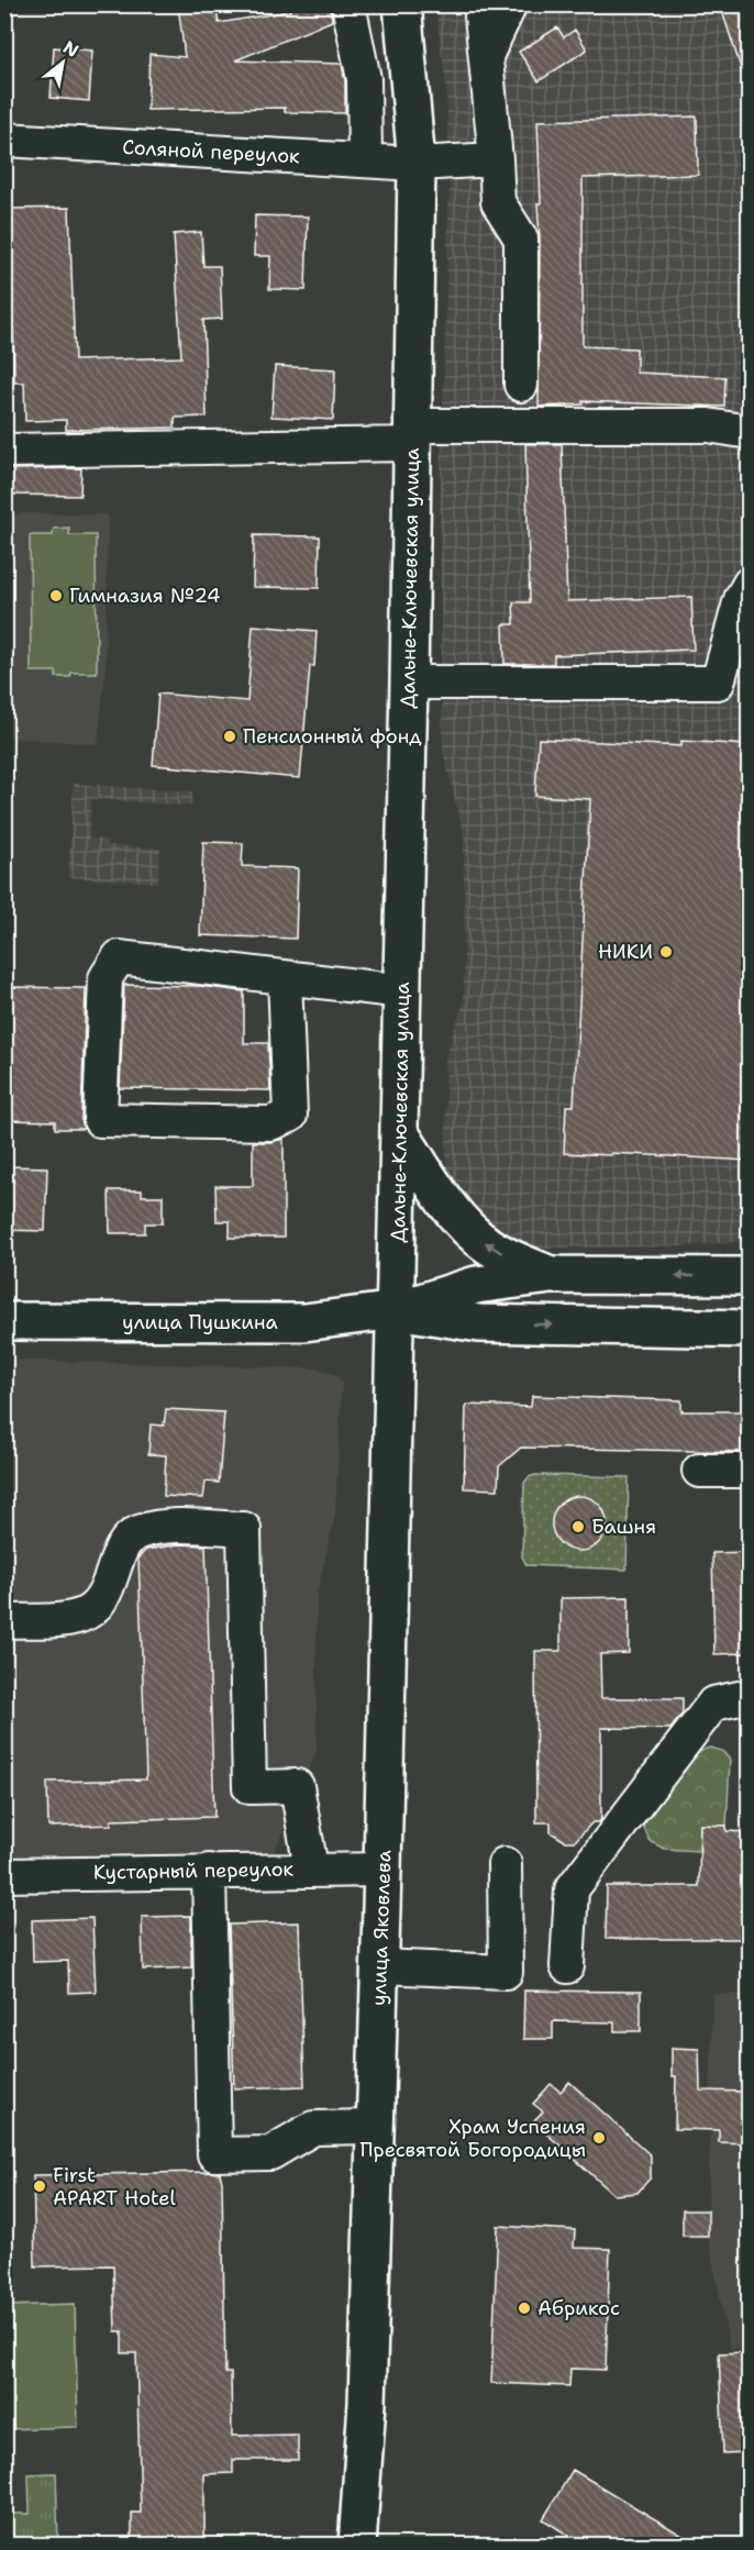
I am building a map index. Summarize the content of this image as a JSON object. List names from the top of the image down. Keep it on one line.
{"streets":{"main road":["Дальне-Ключевская улица","улица Пушкина","улица Яковлева"],"street":["Соляной переулок","Кустарный переулок"]},"crossings":[["Соляной переулок","Дальне-Ключевская улица"],["Дальне-Ключевская улица","улица Пушкина"],["Дальне-Ключевская улица","улица Яковлева"],["улица Пушкина","улица Яковлева"],["Кустарный переулок","улица Яковлева"]],"places":["Гимназия №24","Пенсионный фонд","НИКИ","Башня","Храм Успения Пресвятой Богородицы","First APART Hotel","Абрикос"],"north":"top right"}
